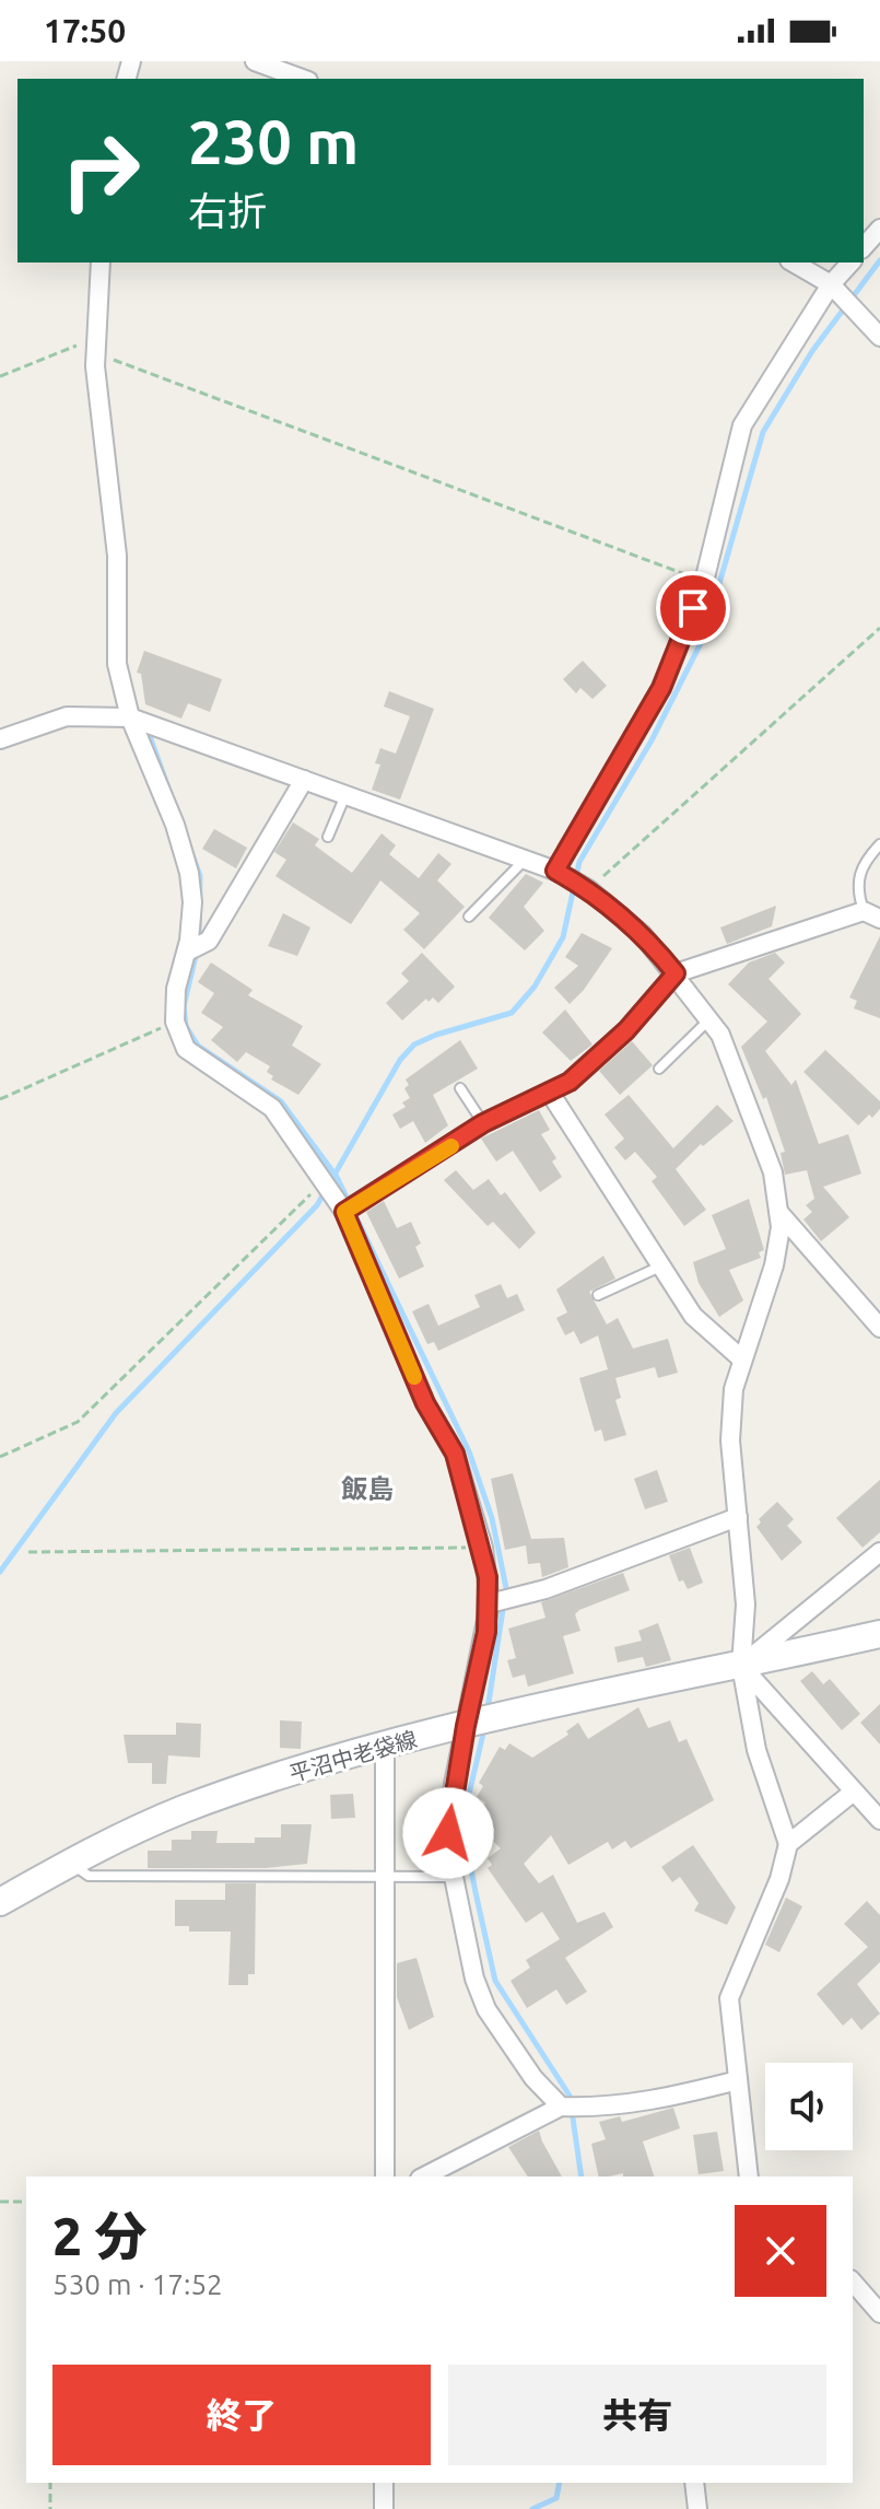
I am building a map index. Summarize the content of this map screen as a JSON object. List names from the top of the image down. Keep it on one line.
{"streets":{"main road":["平沼中老袋線"]},"districts":["飯島"],"page":{"status":"17:50","turn":["230 m","右折"],"heading":["2 分","530 m · 17:52"],"buttons":["終了","共有"]}}
